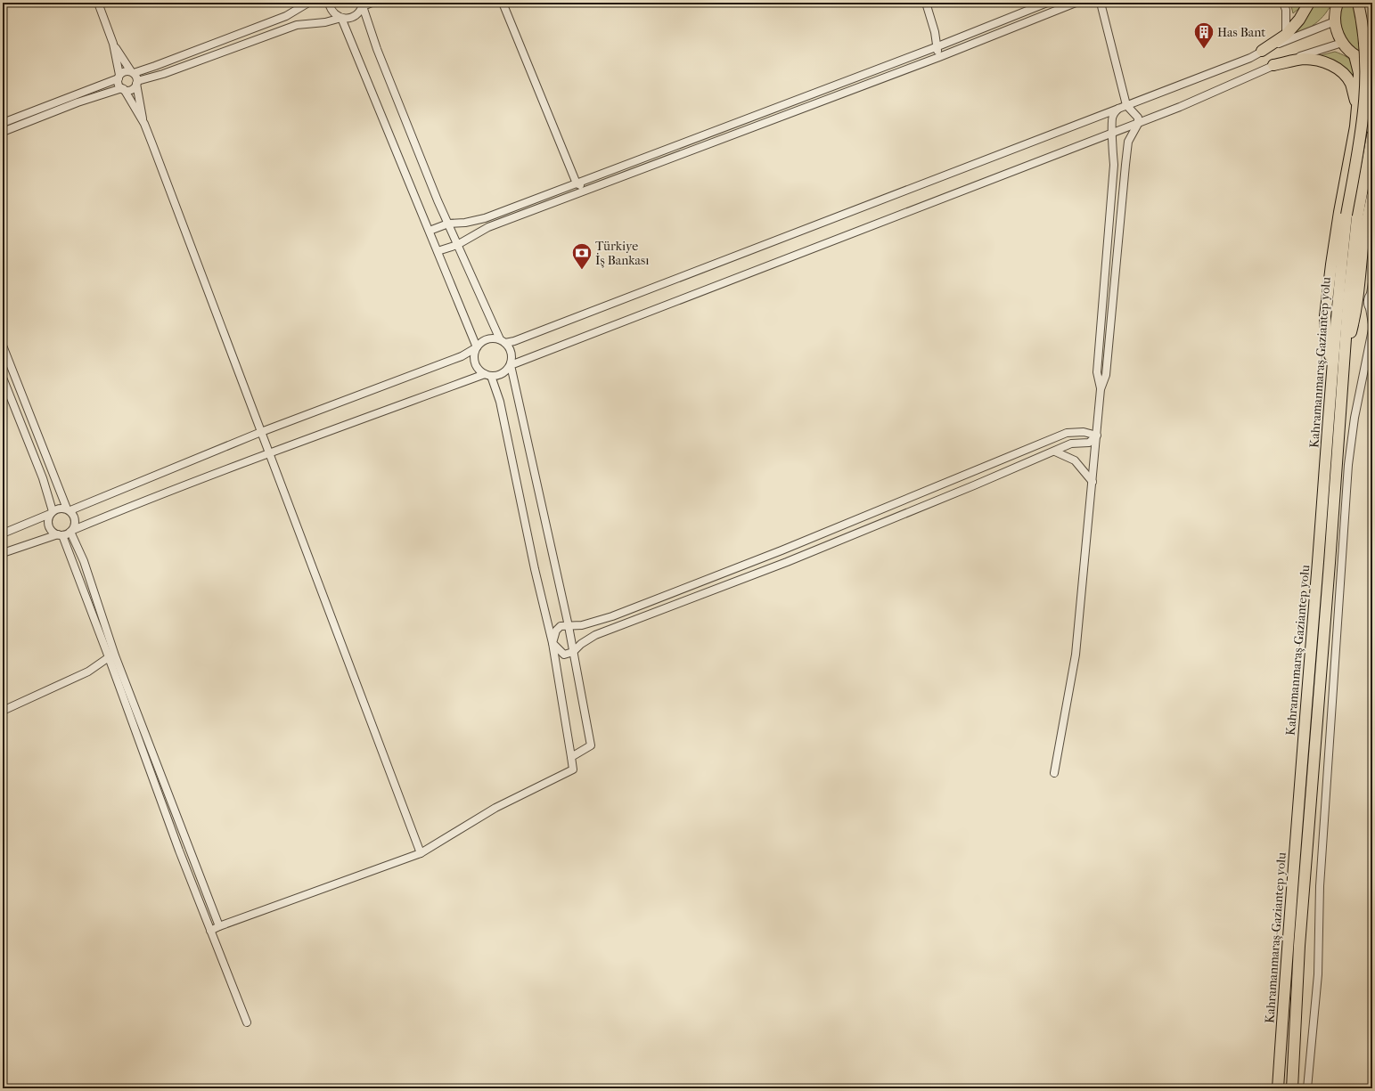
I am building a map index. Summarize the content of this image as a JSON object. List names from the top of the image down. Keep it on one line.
{"streets":{"highway":["Kahramanmaraş-Gaziantep yolu"]},"places":{"building":["Has Bant"],"bank":["Türkiye İş Bankası"]}}
